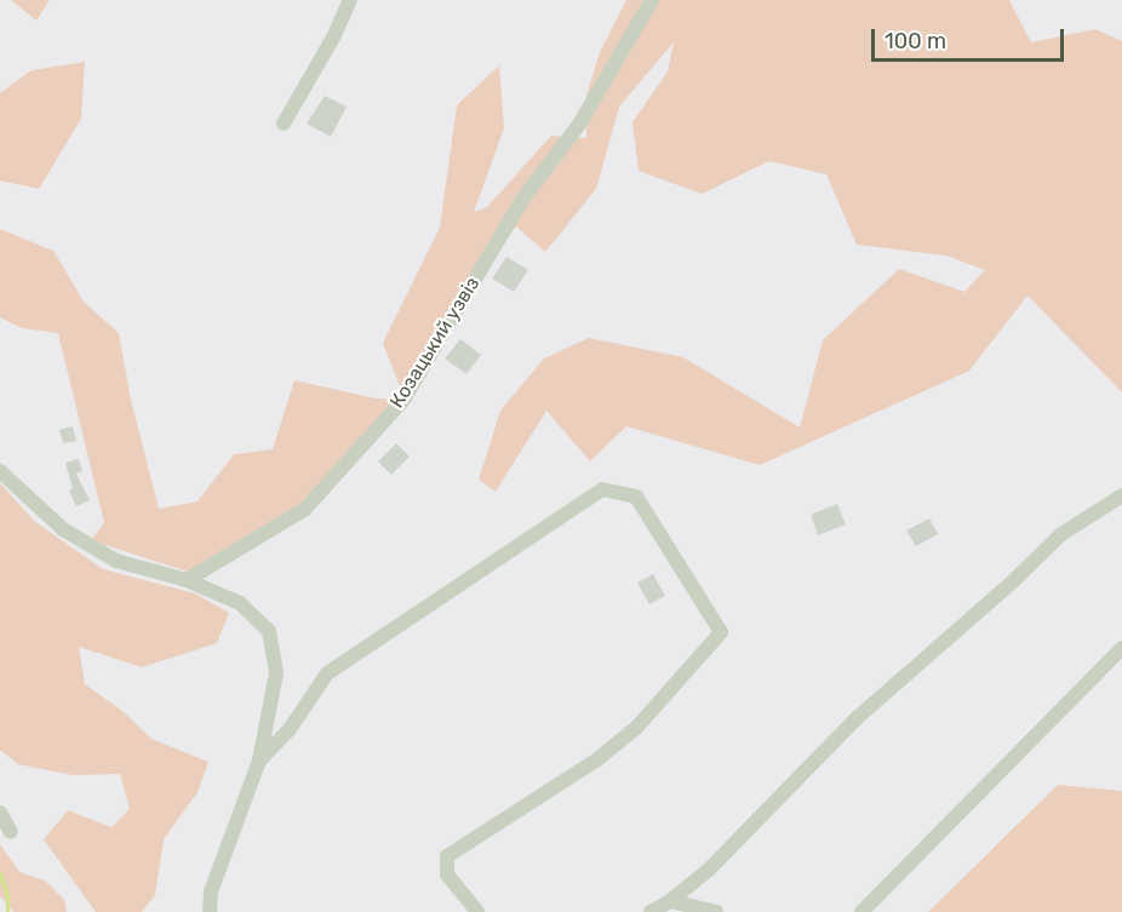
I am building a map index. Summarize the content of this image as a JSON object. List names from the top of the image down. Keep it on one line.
{"streets":{"street":["Козацький узвіз"]},"scale_bar":"100 m"}
